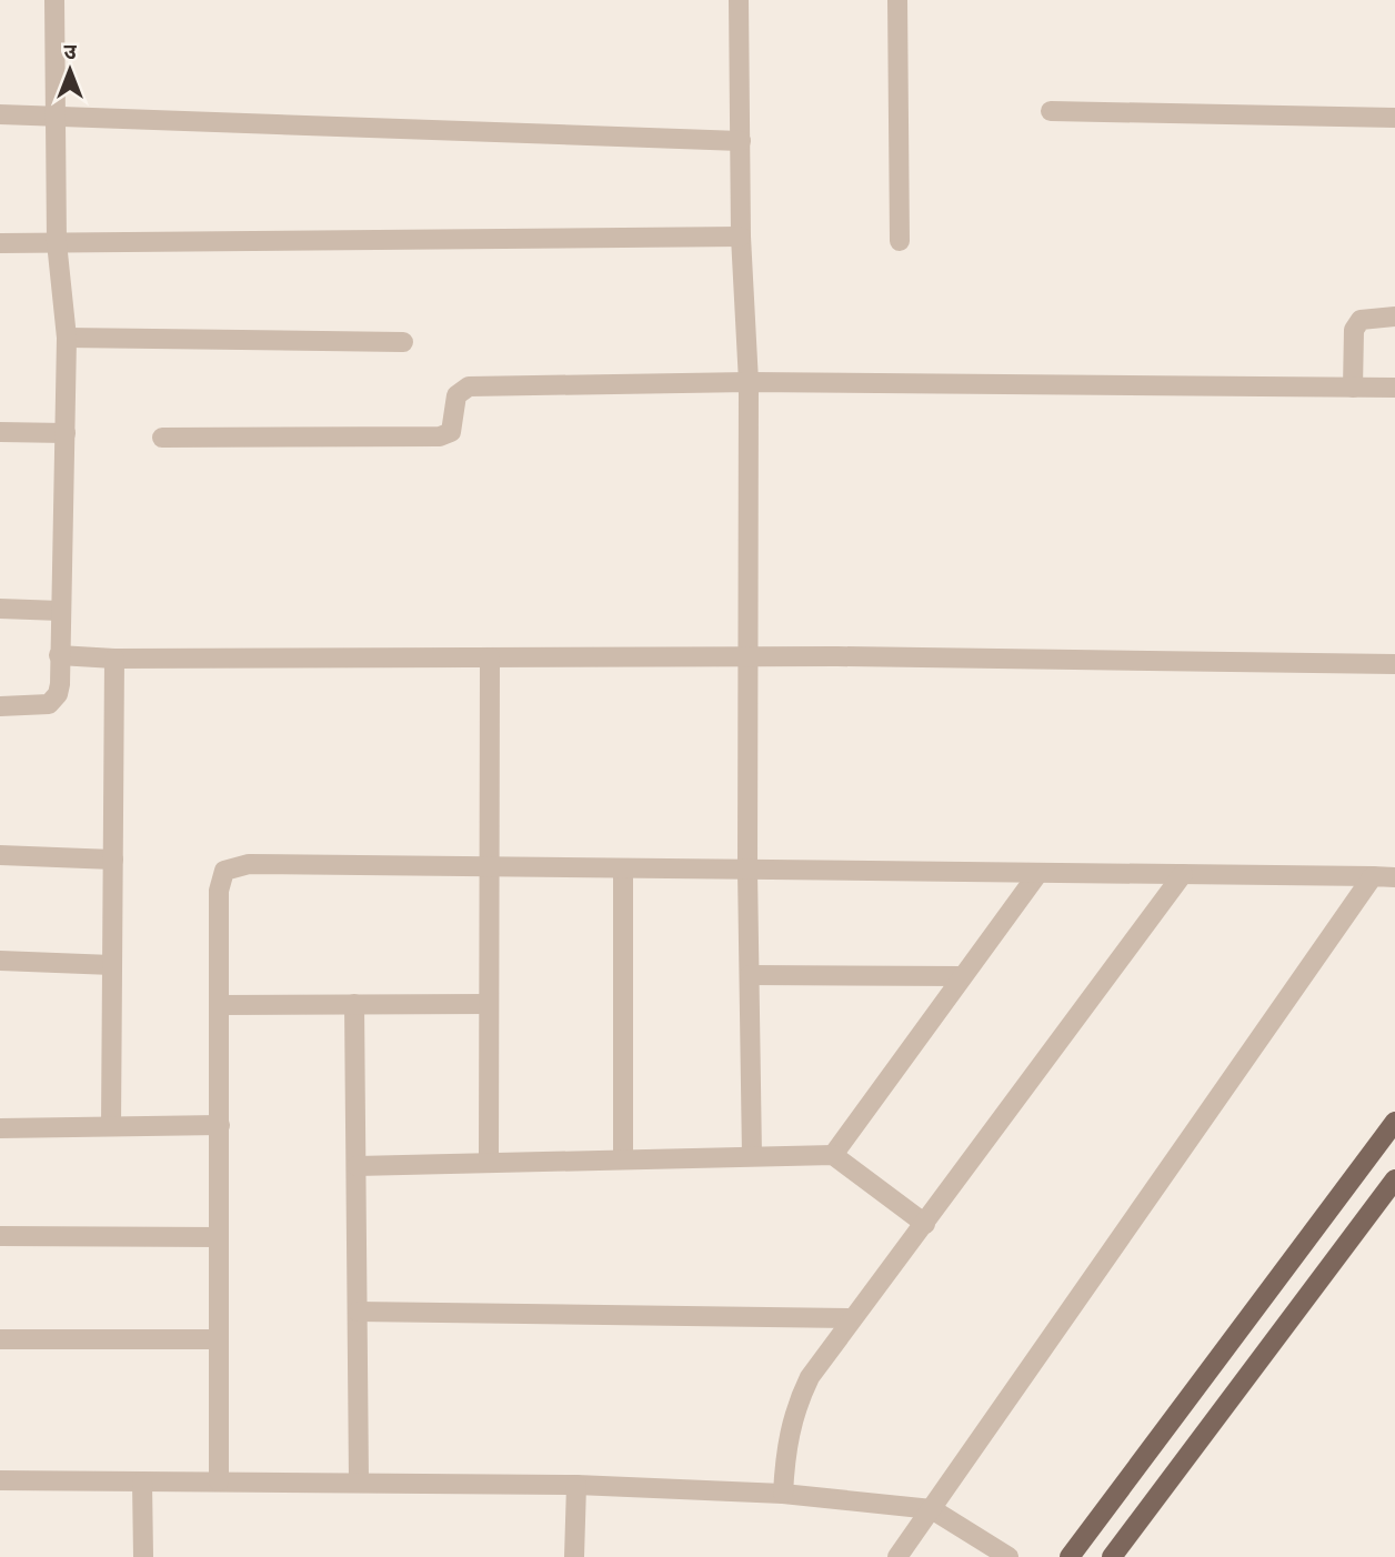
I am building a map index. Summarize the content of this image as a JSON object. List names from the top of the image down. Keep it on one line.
{"north":"top"}
